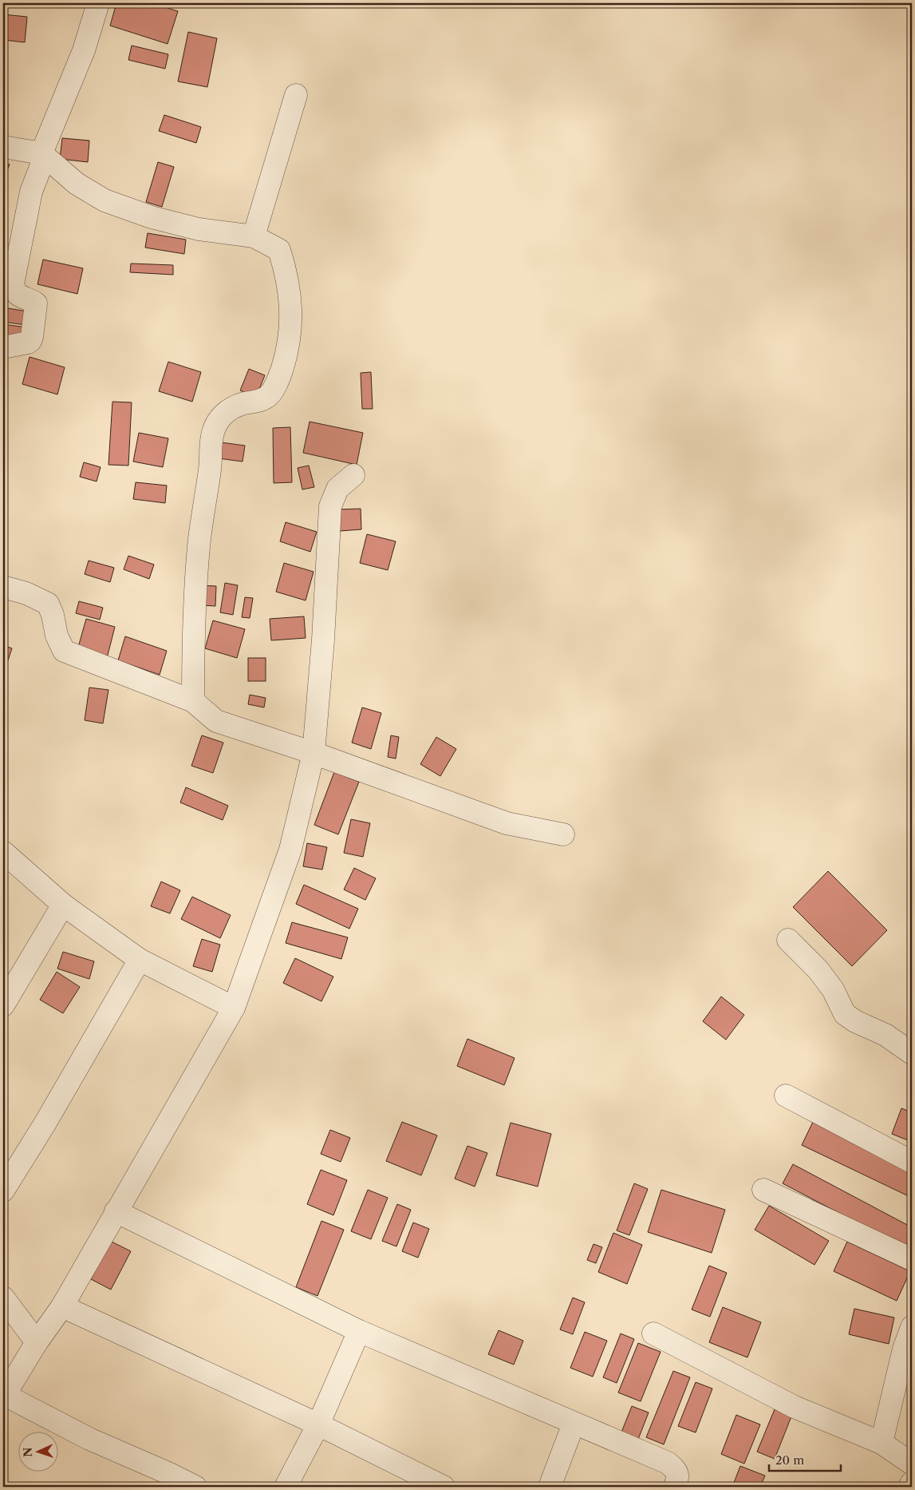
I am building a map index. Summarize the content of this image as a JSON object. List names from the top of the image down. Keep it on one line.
{"scale_bar":"20 m","north":"left"}
